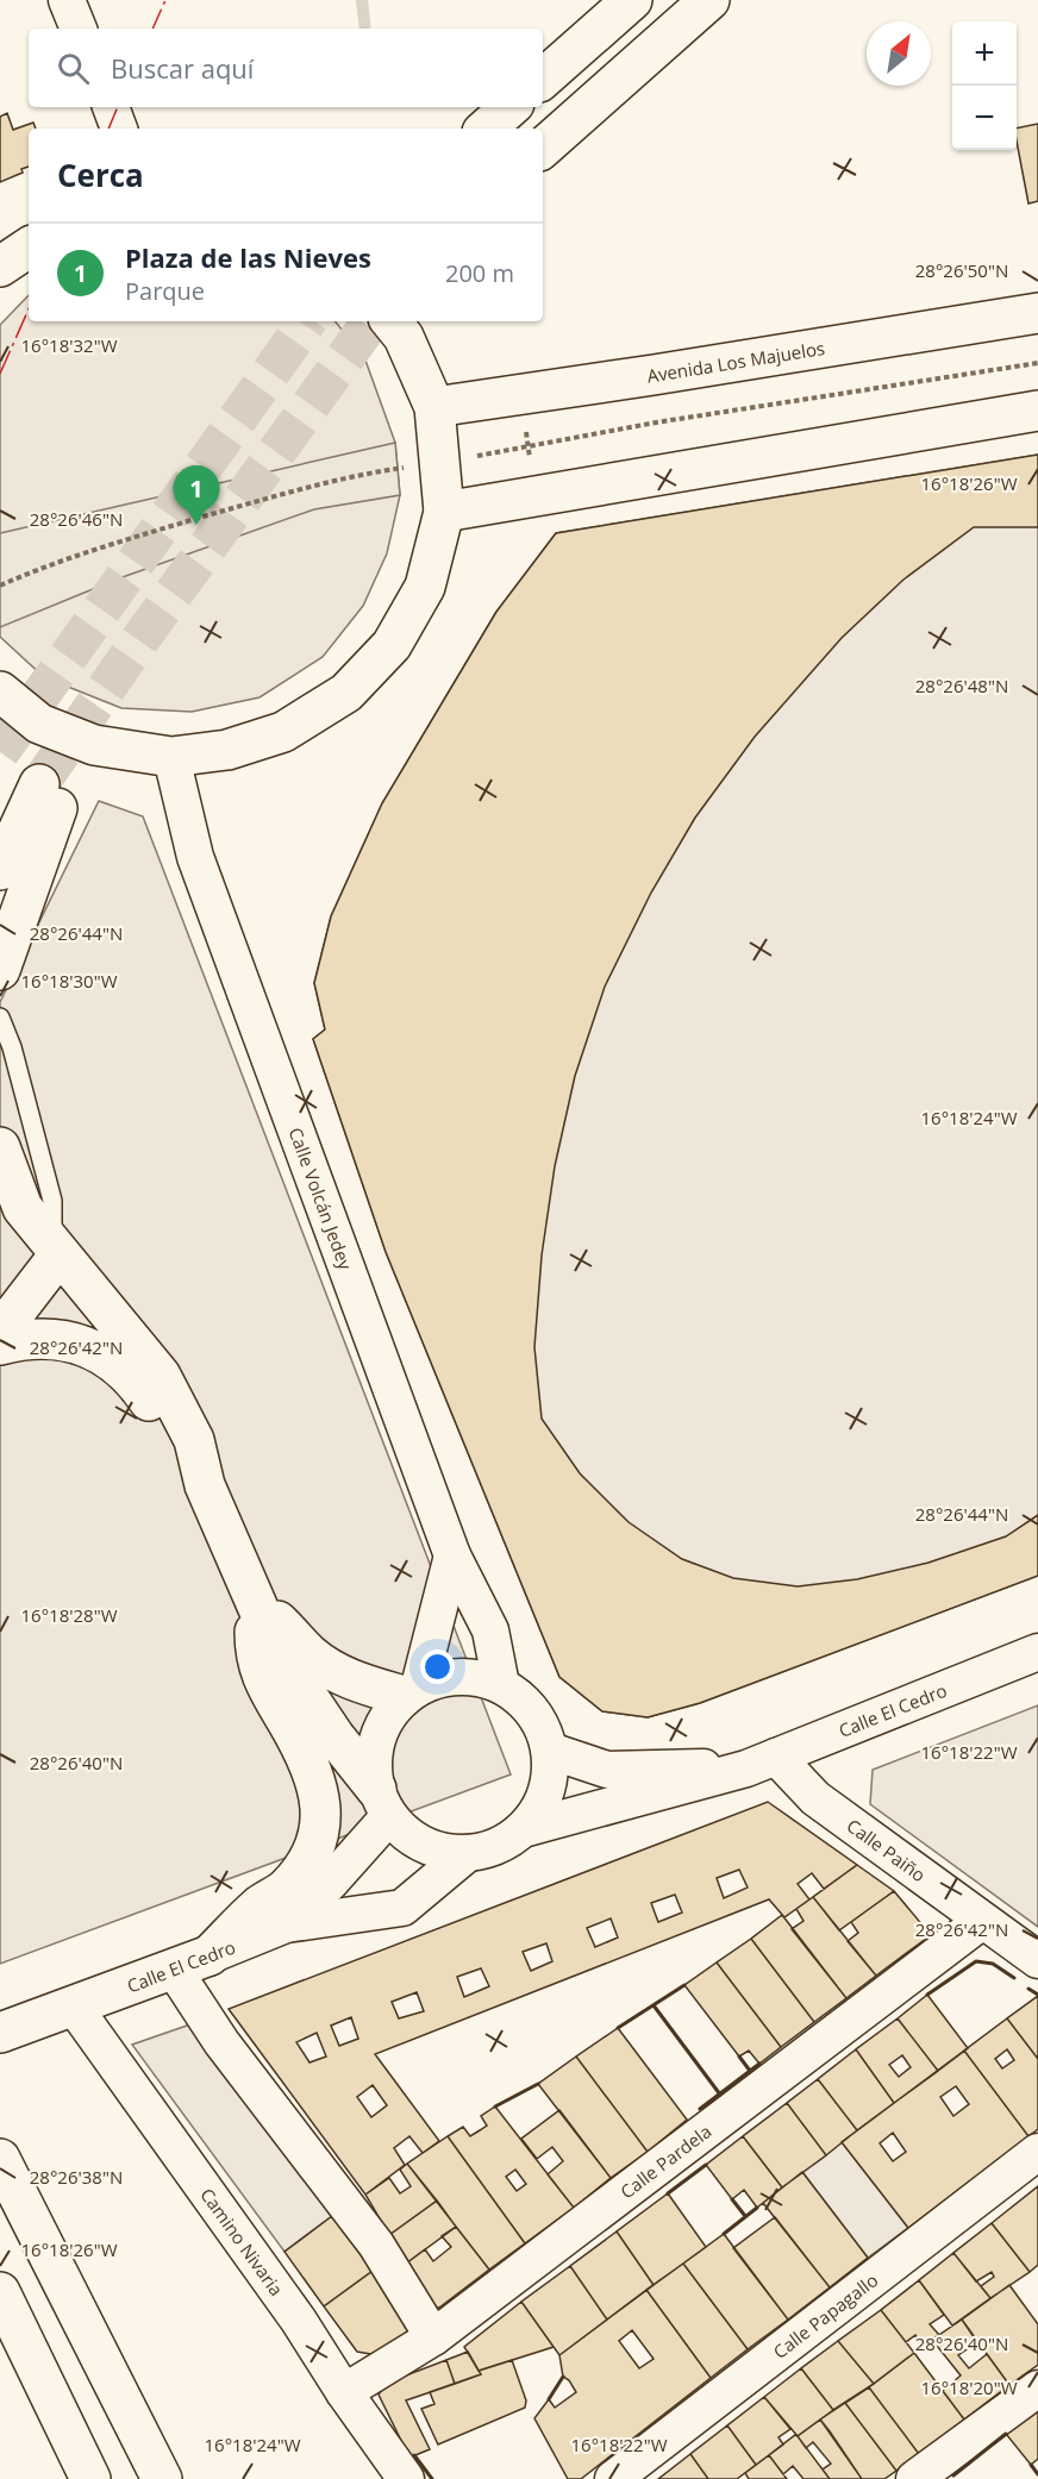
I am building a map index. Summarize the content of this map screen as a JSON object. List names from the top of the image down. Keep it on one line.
{"streets":{"main road":["Avenida Los Majuelos","Calle El Cedro"],"street":["Calle Volcán Jedey","Calle Paiño","Calle Pardela","Camino Nivaria","Calle Papagallo"]},"crossings":[["Calle Volcán Jedey","Calle El Cedro"],["Calle El Cedro","Calle Paiño"],["Calle El Cedro","Camino Nivaria"],["Calle Paiño","Calle Pardela"],["Calle Pardela","Camino Nivaria"]],"north":"top right","page":{"map_buttons":["+","−"],"search":"Buscar aquí","heading":"Cerca","list":[{"mark":"1","name":"Plaza de las Nieves","note":"Parque","value":"200 m"}],"pins":"1"},"coordinates":["28°26'50\"N","16°18'32\"W","16°18'26\"W","28°26'46\"N","28°26'48\"N","28°26'44\"N","16°18'30\"W","16°18'24\"W","28°26'42\"N","16°18'28\"W","16°18'22\"W","28°26'40\"N","28°26'38\"N","16°18'20\"W"]}
